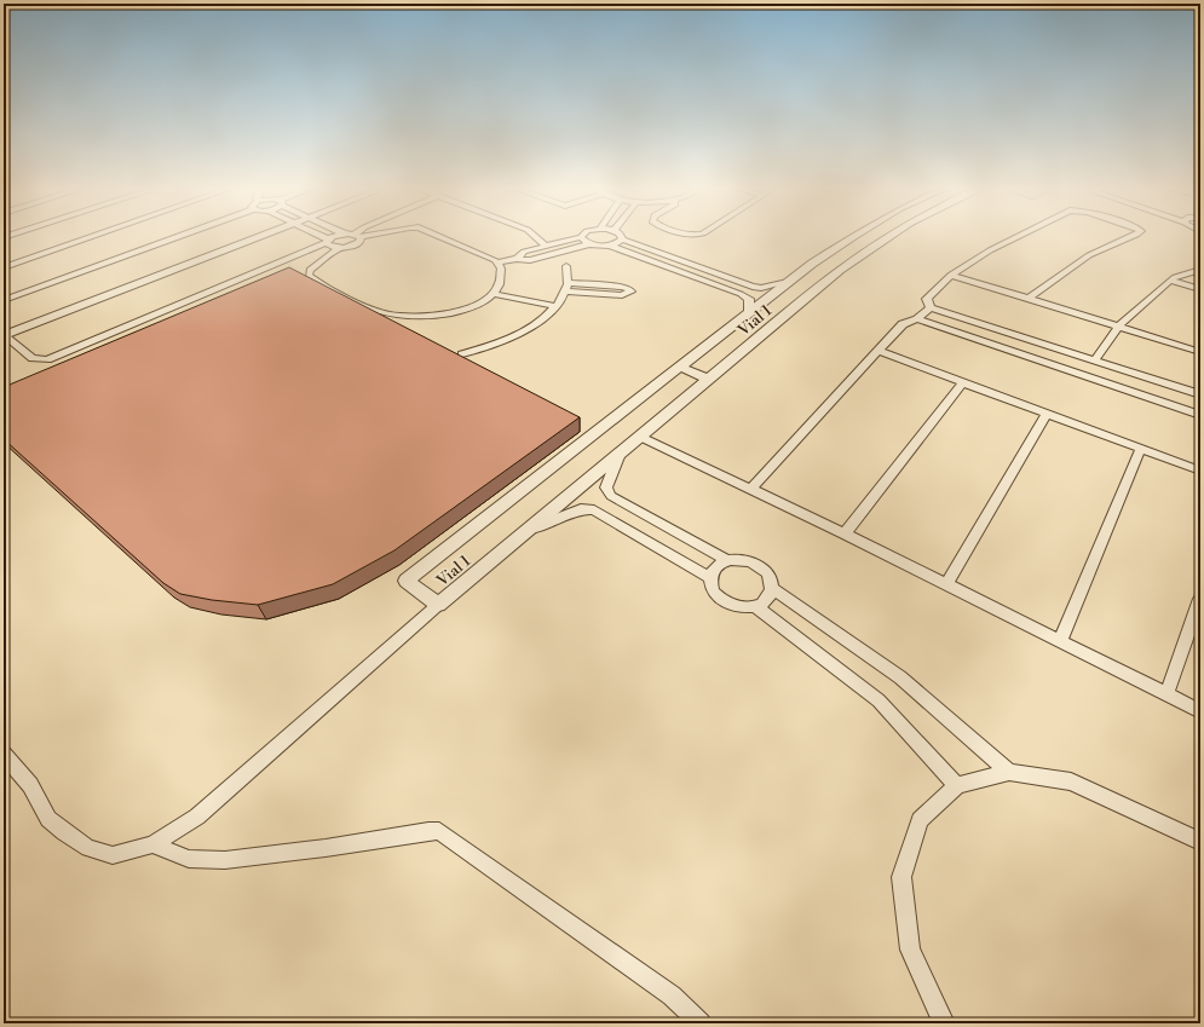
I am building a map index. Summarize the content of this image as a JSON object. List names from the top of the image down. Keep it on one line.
{"streets":{"street":["Vial 1"]}}
